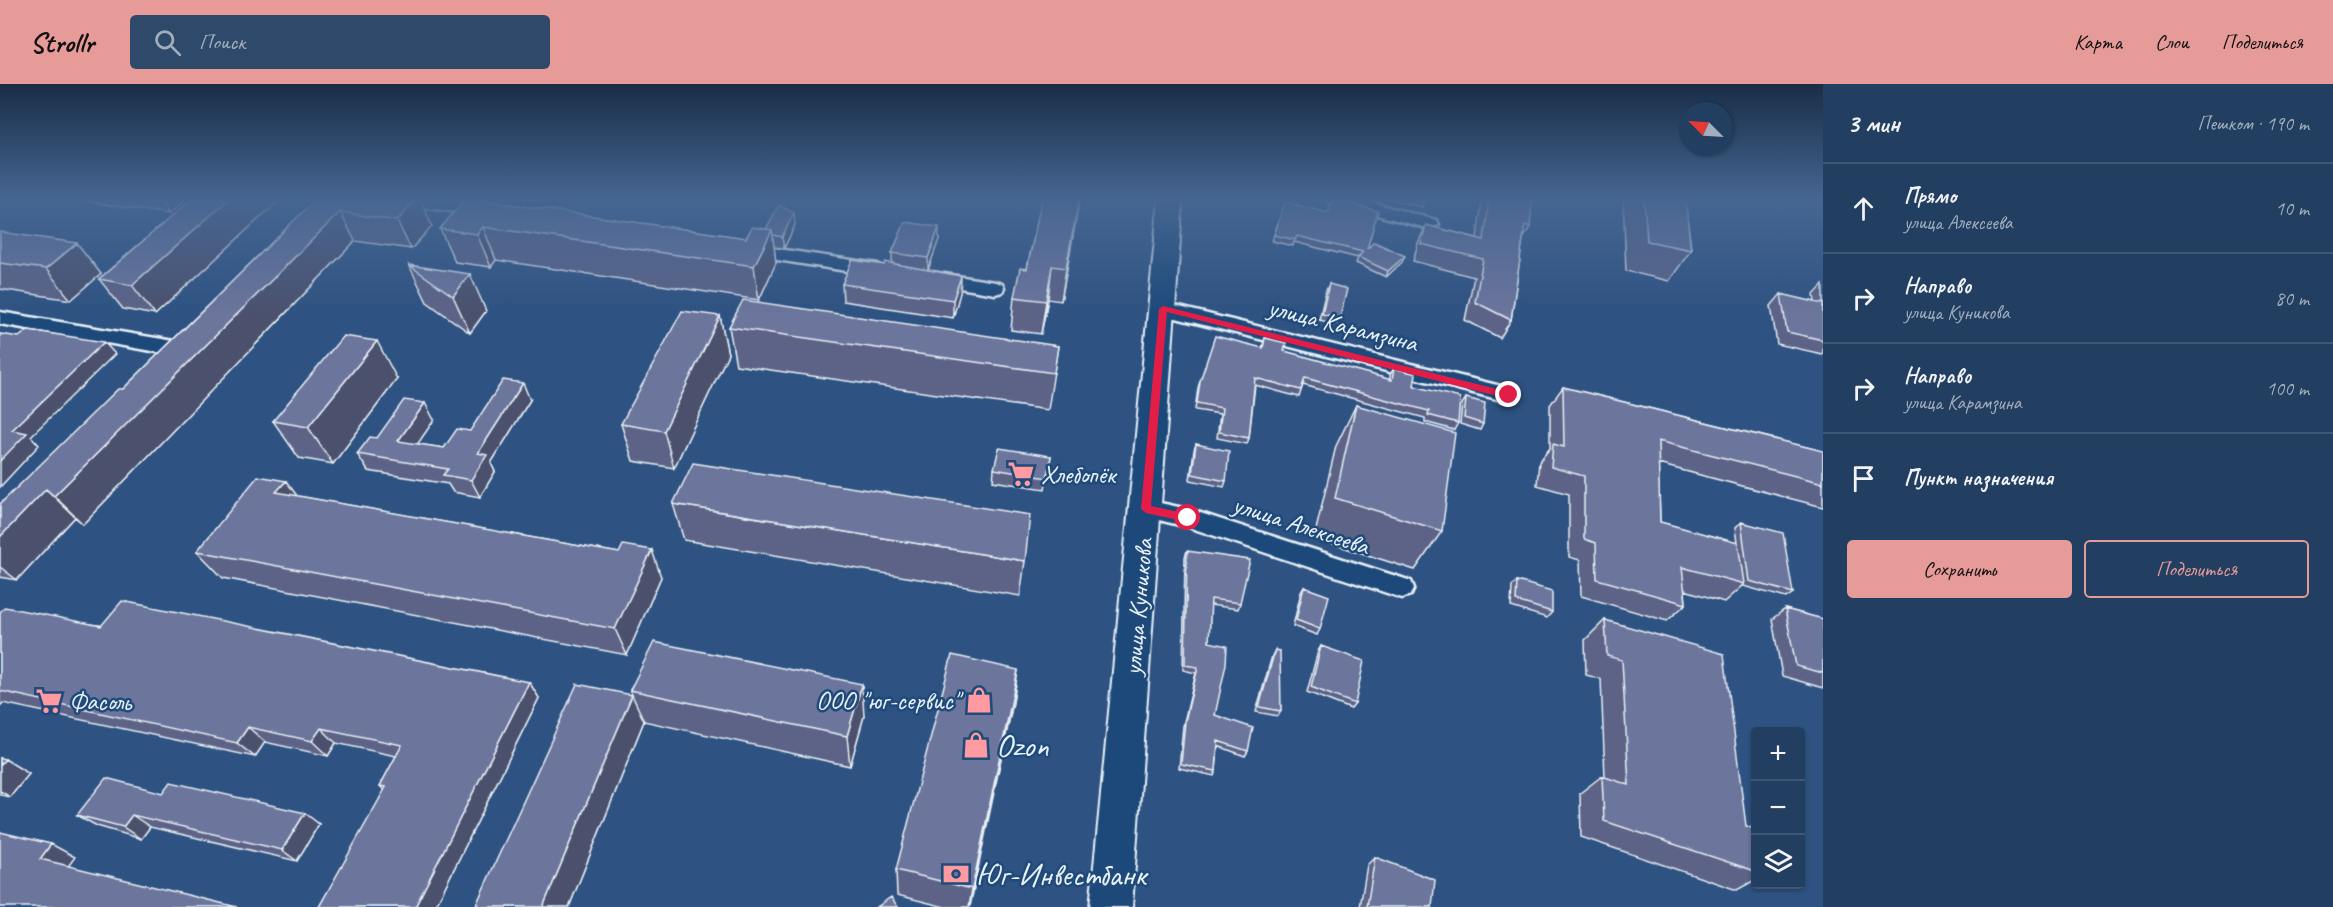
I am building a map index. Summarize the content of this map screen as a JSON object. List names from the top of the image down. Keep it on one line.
{"streets":{"street":["улица Карамзина","улица Алексеева","улица Куникова"]},"crossings":[["улица Карамзина","улица Куникова"],["улица Алексеева","улица Куникова"]],"places":{"supermarket":["Хлебопёк","Фасоль"],"shop":["ООО \"юг-сервис\"","Ozon"],"bank":["Юг-Инвестбанк"]},"north":"top left","page":{"header":"Strollr","search":"Поиск","nav":["Карта","Слои","Поделиться"],"heading":["3 мин","Пешком · 190 m"],"list":[["Прямо","улица Алексеева","10 m"],["Направо","улица Куникова","80 m"],["Направо","улица Карамзина","100 m"],"Пункт назначения"],"buttons":["Сохранить","Поделиться"],"map_buttons":["+","−"]}}
